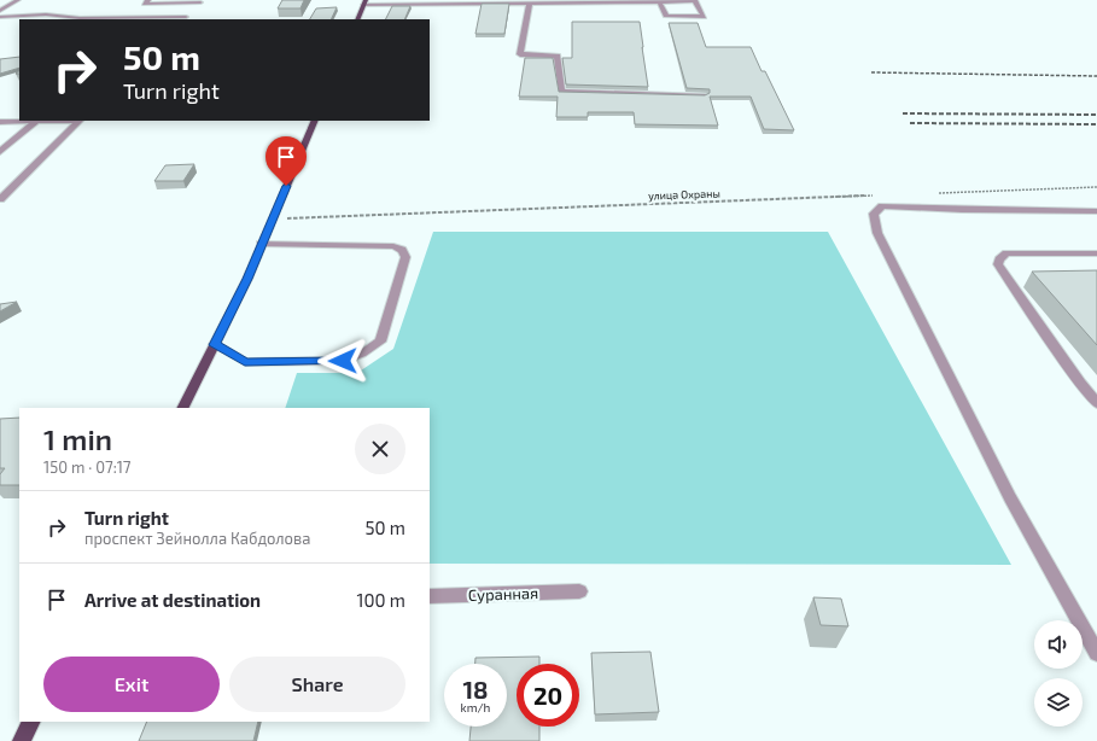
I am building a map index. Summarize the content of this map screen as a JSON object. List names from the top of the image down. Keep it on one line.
{"streets":{"street":["Суранная"],"path":["улица Охраны"]},"page":{"turn":["50 m","Turn right"],"heading":["1 min","150 m · 07:17"],"list":[{"name":"Turn right","note":"проспект Зейнолла Кабдолова","value":"50 m"},{"name":"Arrive at destination","value":"100 m"}],"buttons":["Exit","Share"],"speed":"18 km/h","limit":"20"}}
